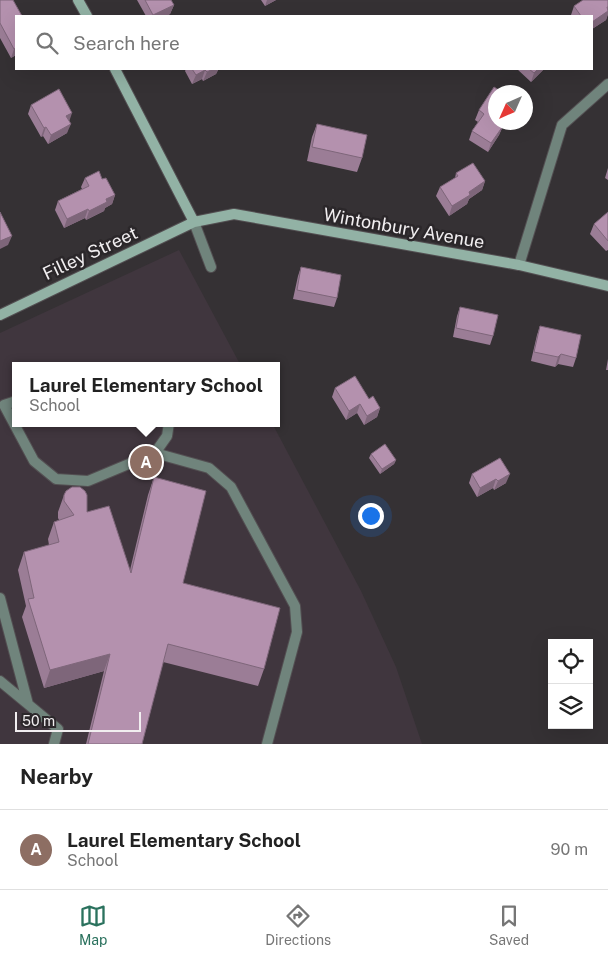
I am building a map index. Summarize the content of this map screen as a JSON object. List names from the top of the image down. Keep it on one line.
{"streets":{"street":["Wintonbury Avenue","Filley Street"]},"crossings":[["Wintonbury Avenue","Filley Street"]],"scale_bar":"50 m","north":"bottom left","page":{"search":"Search here","popup":["Laurel Elementary School","School"],"pins":"A","scale":"50 m","heading":"Nearby","list":[{"mark":"A","name":"Laurel Elementary School","note":"School","value":"90 m"}],"nav":["Map","Directions","Saved"]}}
